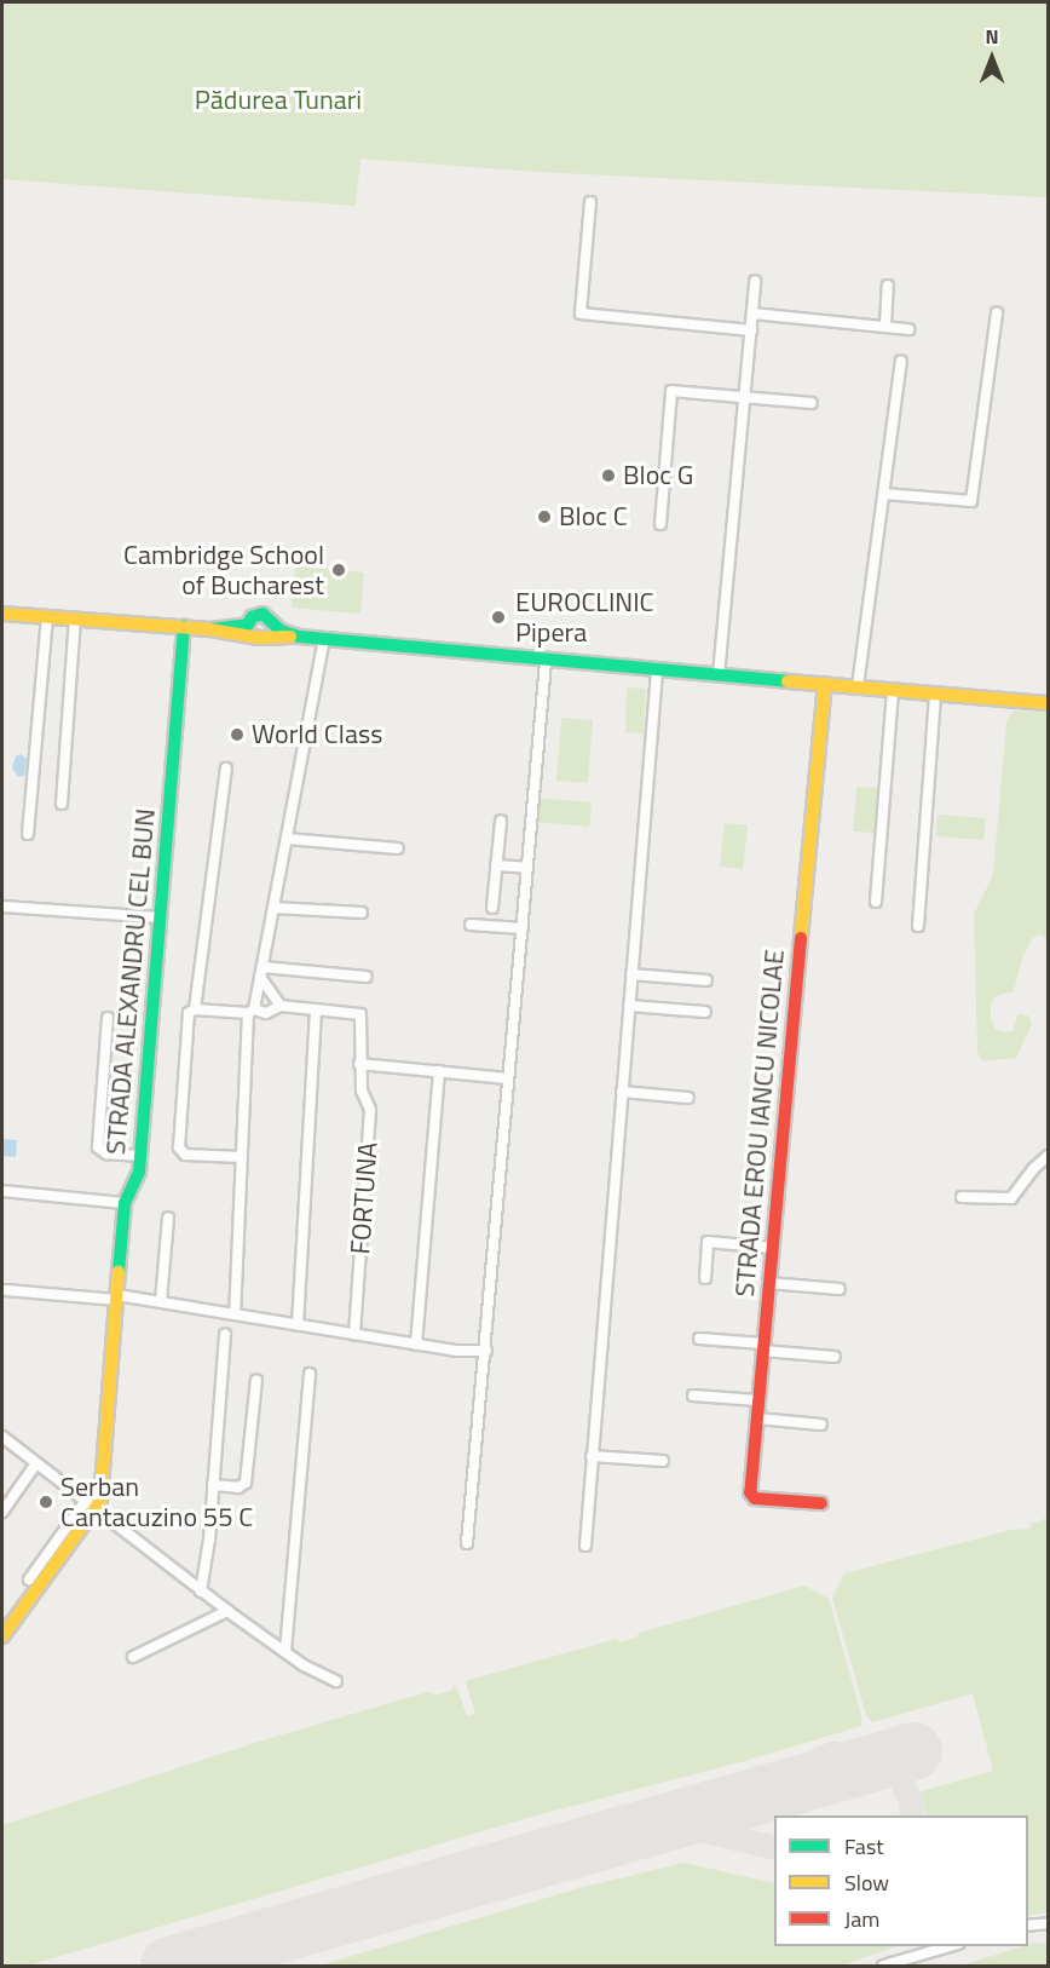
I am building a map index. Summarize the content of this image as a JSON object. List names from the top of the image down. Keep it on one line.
{"streets":{"street":["STRADA ALEXANDRU CEL BUN","STRADA EROU IANCU NICOLAE","FORTUNA"]},"parks":["Pădurea Tunari"],"places":["Bloc G","Bloc C","Cambridge School of Bucharest","EUROCLINIC Pipera","World Class","Serban Cantacuzino 55 C"],"legend":["Fast","Slow","Jam"],"north":"top"}
